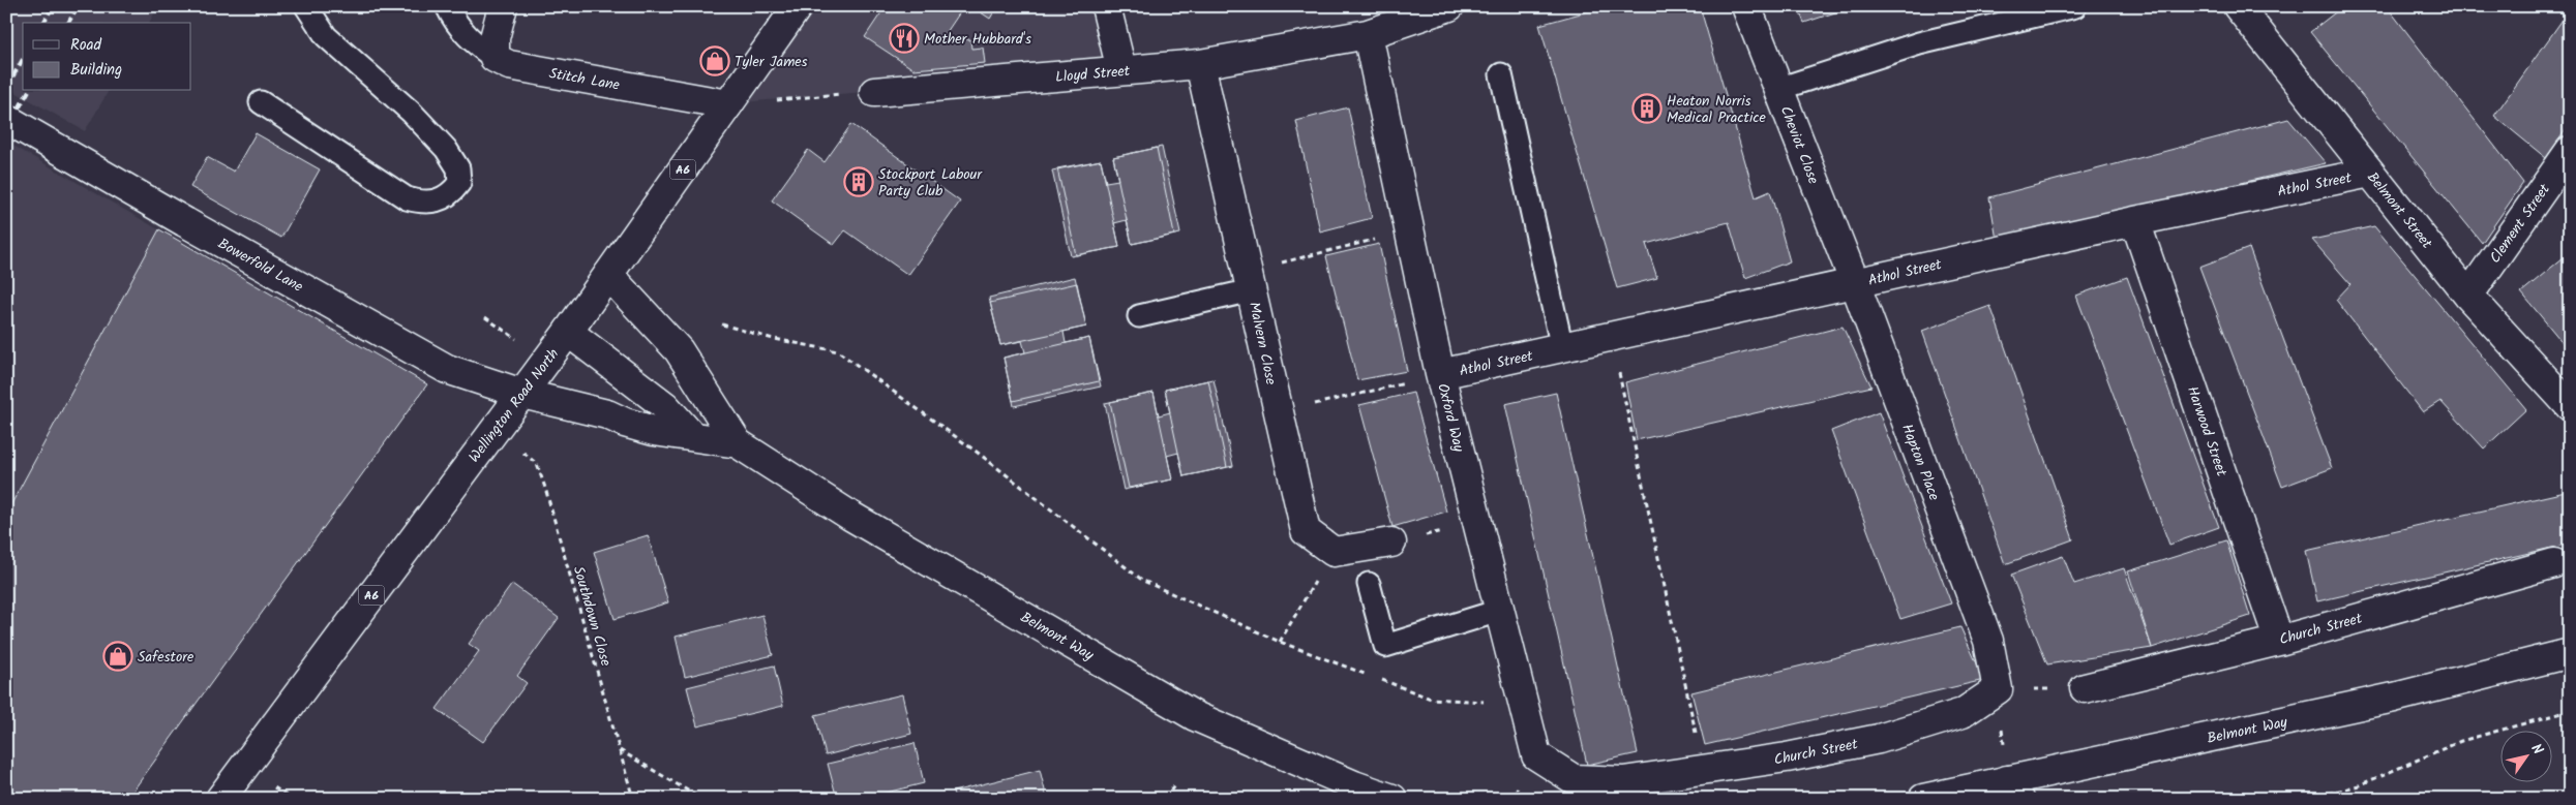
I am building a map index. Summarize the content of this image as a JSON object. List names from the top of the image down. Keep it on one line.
{"streets":{"main road":["Lloyd Street","Stitch Lane","Cheviot Close","A6","Athol Street","Belmont Street","Clement Street","Bowerfold Lane","Malvern Close","Wellington Road North","Oxford Way","Harwood Street","Hapton Place","Church Street","Belmont Way"],"path":["Southdown Close"]},"crossings":[["Lloyd Street","Malvern Close"],["Lloyd Street","Oxford Way"],["Stitch Lane","Wellington Road North"],["Cheviot Close","Athol Street"],["Cheviot Close","Hapton Place"],["Athol Street","Belmont Street"],["Athol Street","Oxford Way"],["Athol Street","Harwood Street"],["Athol Street","Hapton Place"],["Belmont Street","Clement Street"],["Bowerfold Lane","Wellington Road North"],["Bowerfold Lane","Belmont Way"],["Oxford Way","Church Street"],["Harwood Street","Church Street"],["Hapton Place","Church Street"]],"places":{"restaurant":["Mother Hubbard's"],"shop":["Tyler James","Safestore"],"building":["Heaton Norris Medical Practice","Stockport Labour Party Club"]},"legend":["Road","Building"],"north":"top right"}
